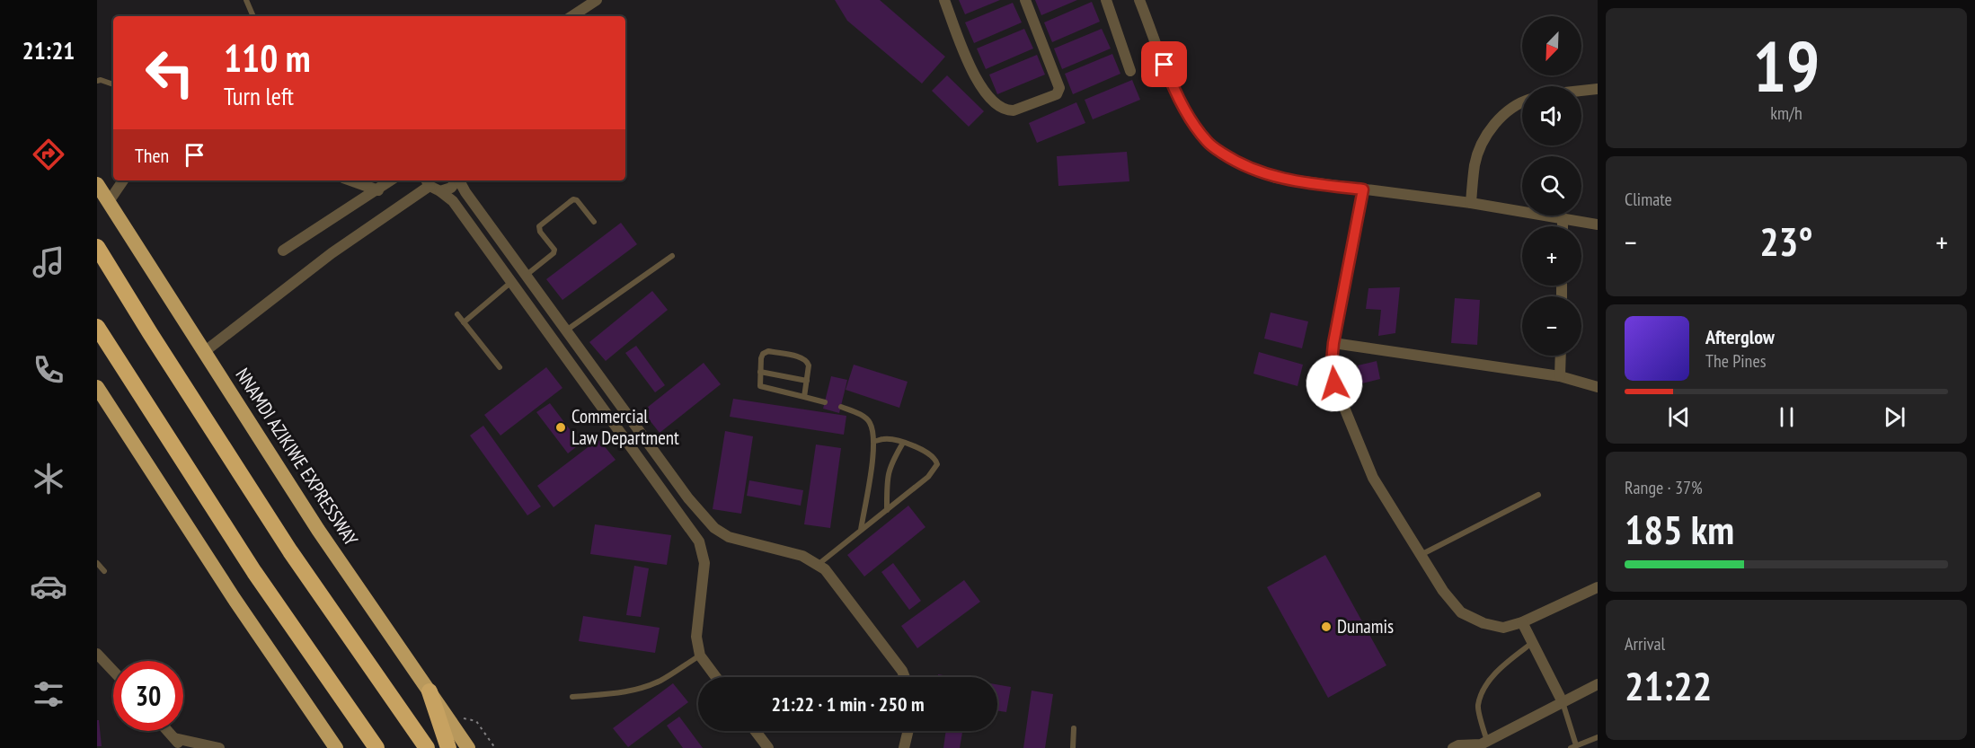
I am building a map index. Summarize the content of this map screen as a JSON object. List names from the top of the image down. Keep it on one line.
{"streets":{"highway":["NNAMDI AZIKIWE EXPRESSWAY"]},"places":["Commercial Law Department","Dunamis"],"north":"bottom left","page":{"tabs":"21:21","tile":[["19","km/h"],"Climate",["Range · 37%","185 km"],["Arrival","21:22"]],"map_buttons":["+","−"],"turn":["110 m","Turn left"],"then":"Then","heat":["−","23°","+"],"song":["Afterglow","The Pines"],"limit":"30","trip":"21:22 · 1 min · 250 m"}}
